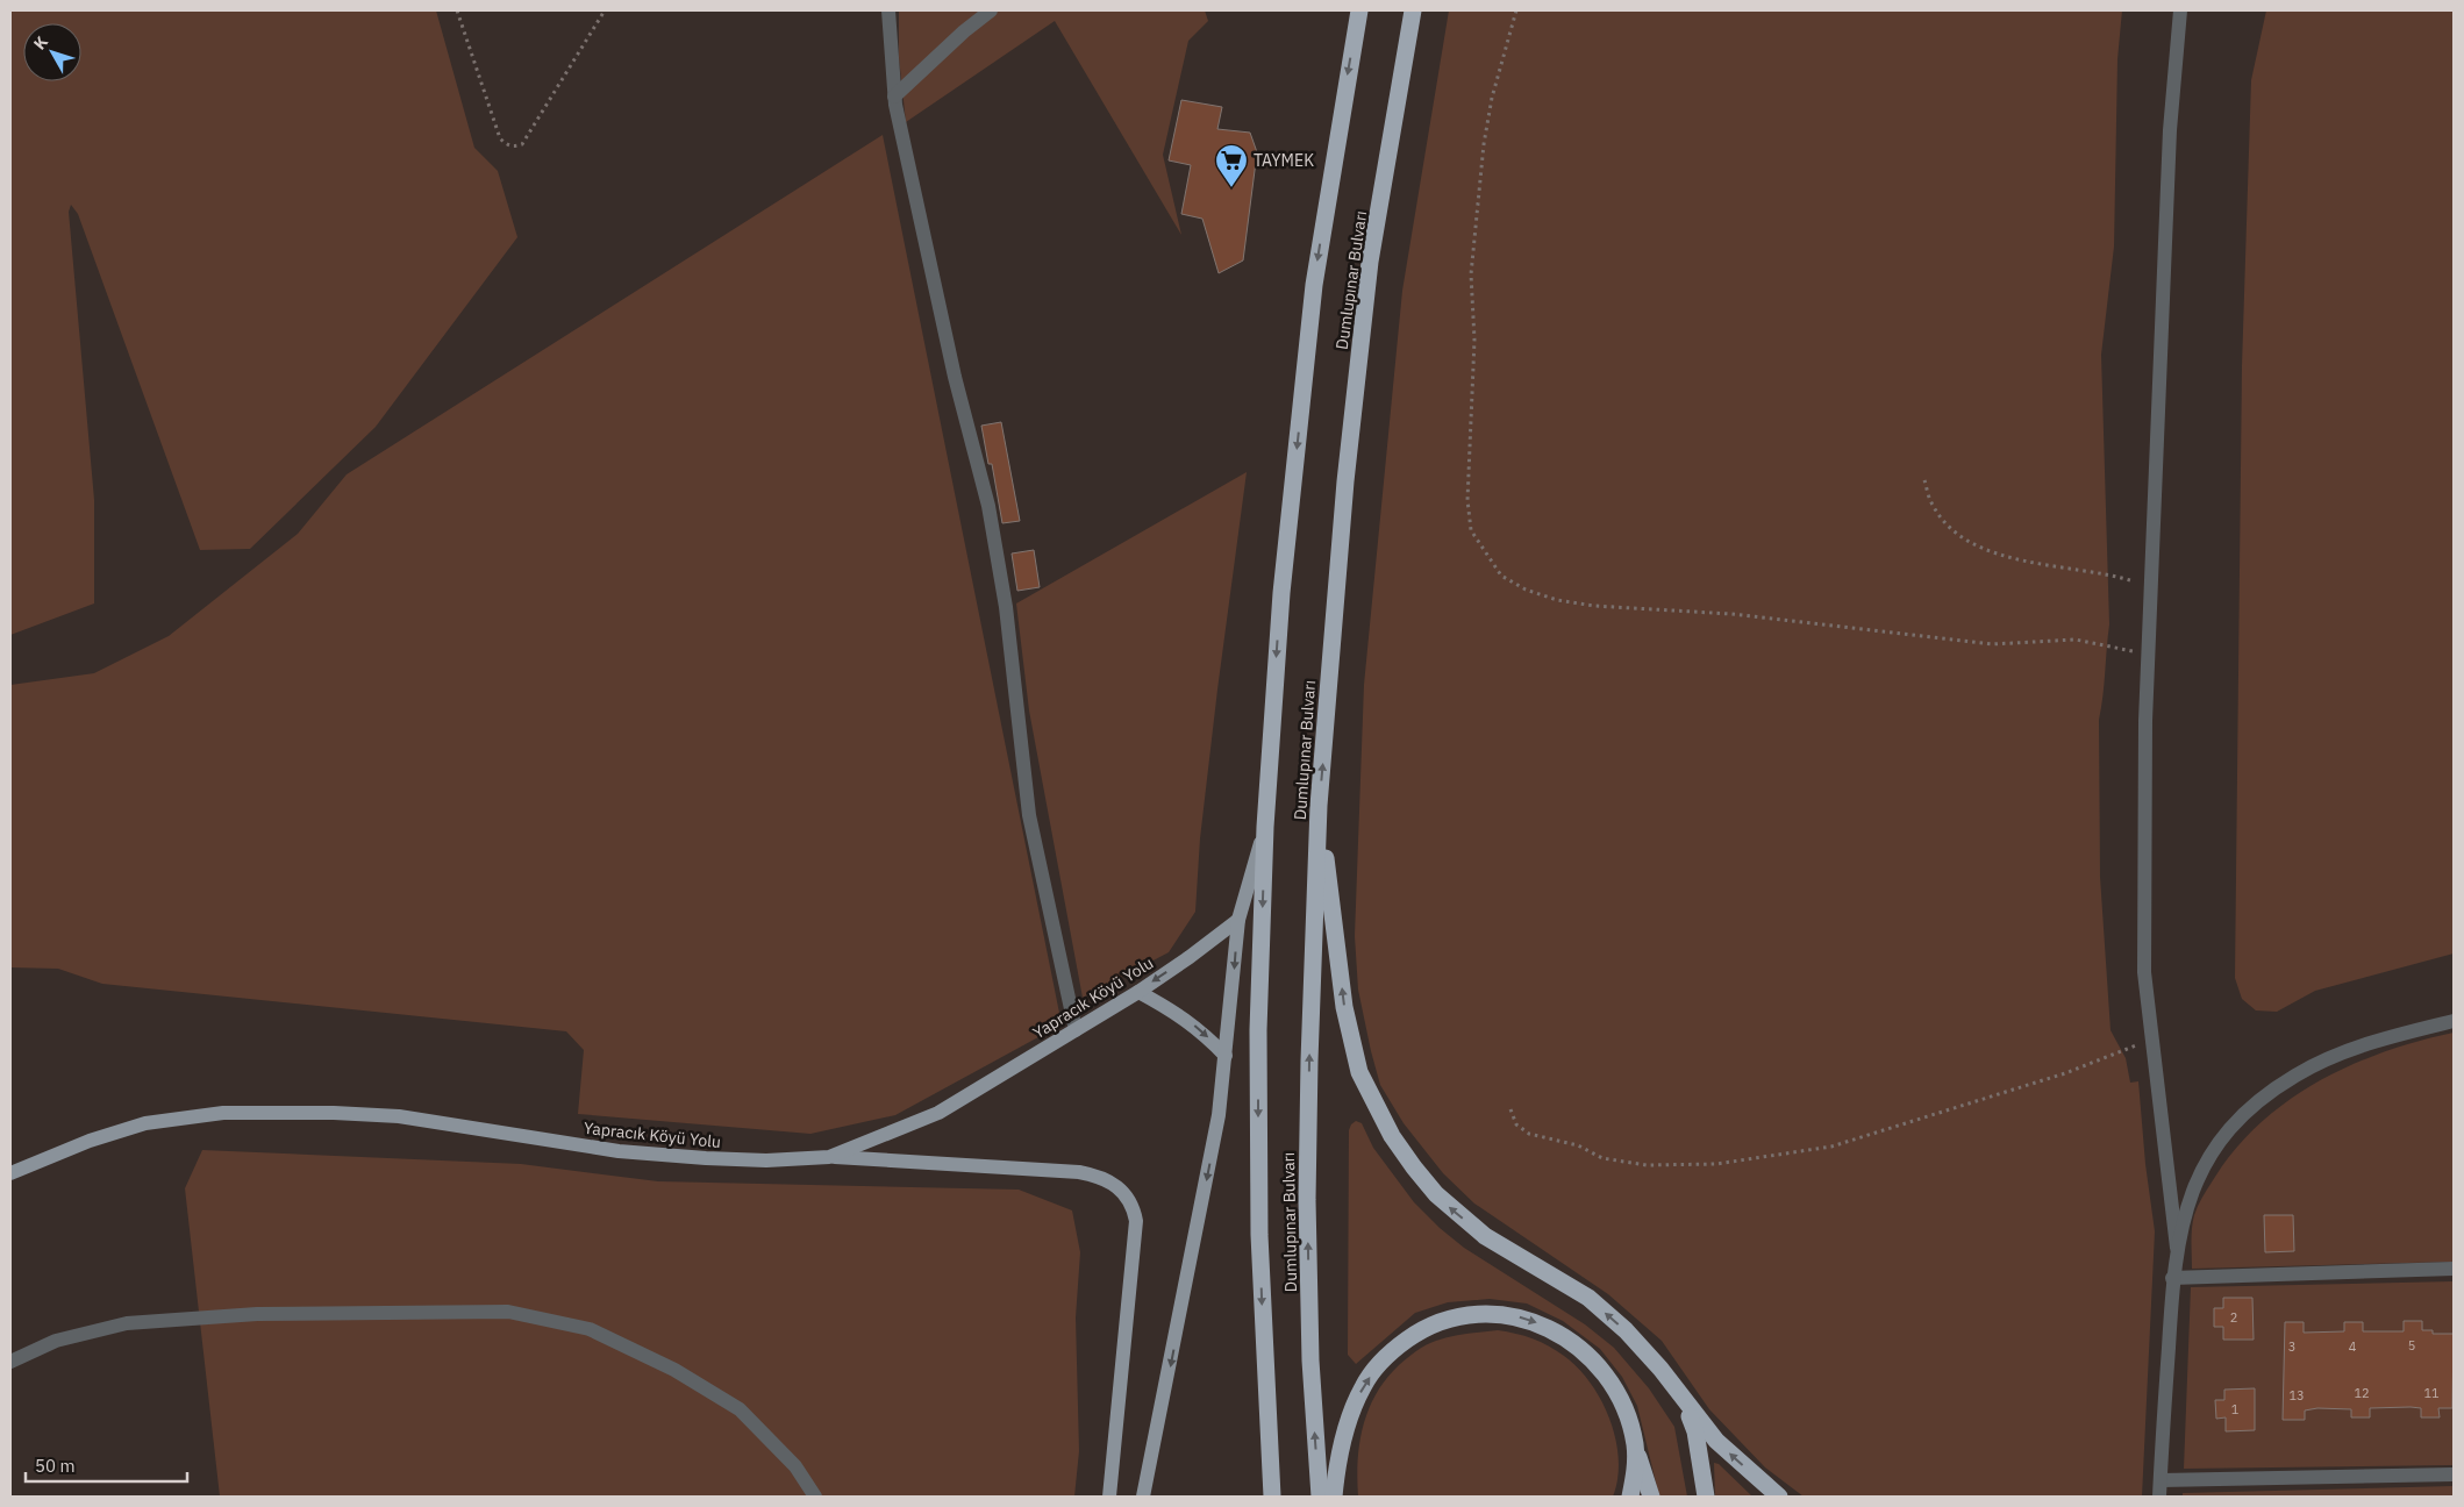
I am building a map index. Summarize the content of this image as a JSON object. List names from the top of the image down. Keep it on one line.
{"streets":{"highway":["Dumlupınar Bulvarı"],"main road":["Yapracık Köyü Yolu"]},"places":{"supermarket":["TAYMEK"]},"house_numbers":["2","5","3","4","12","11","13","1"],"scale_bar":"50 m","north":"top left"}
